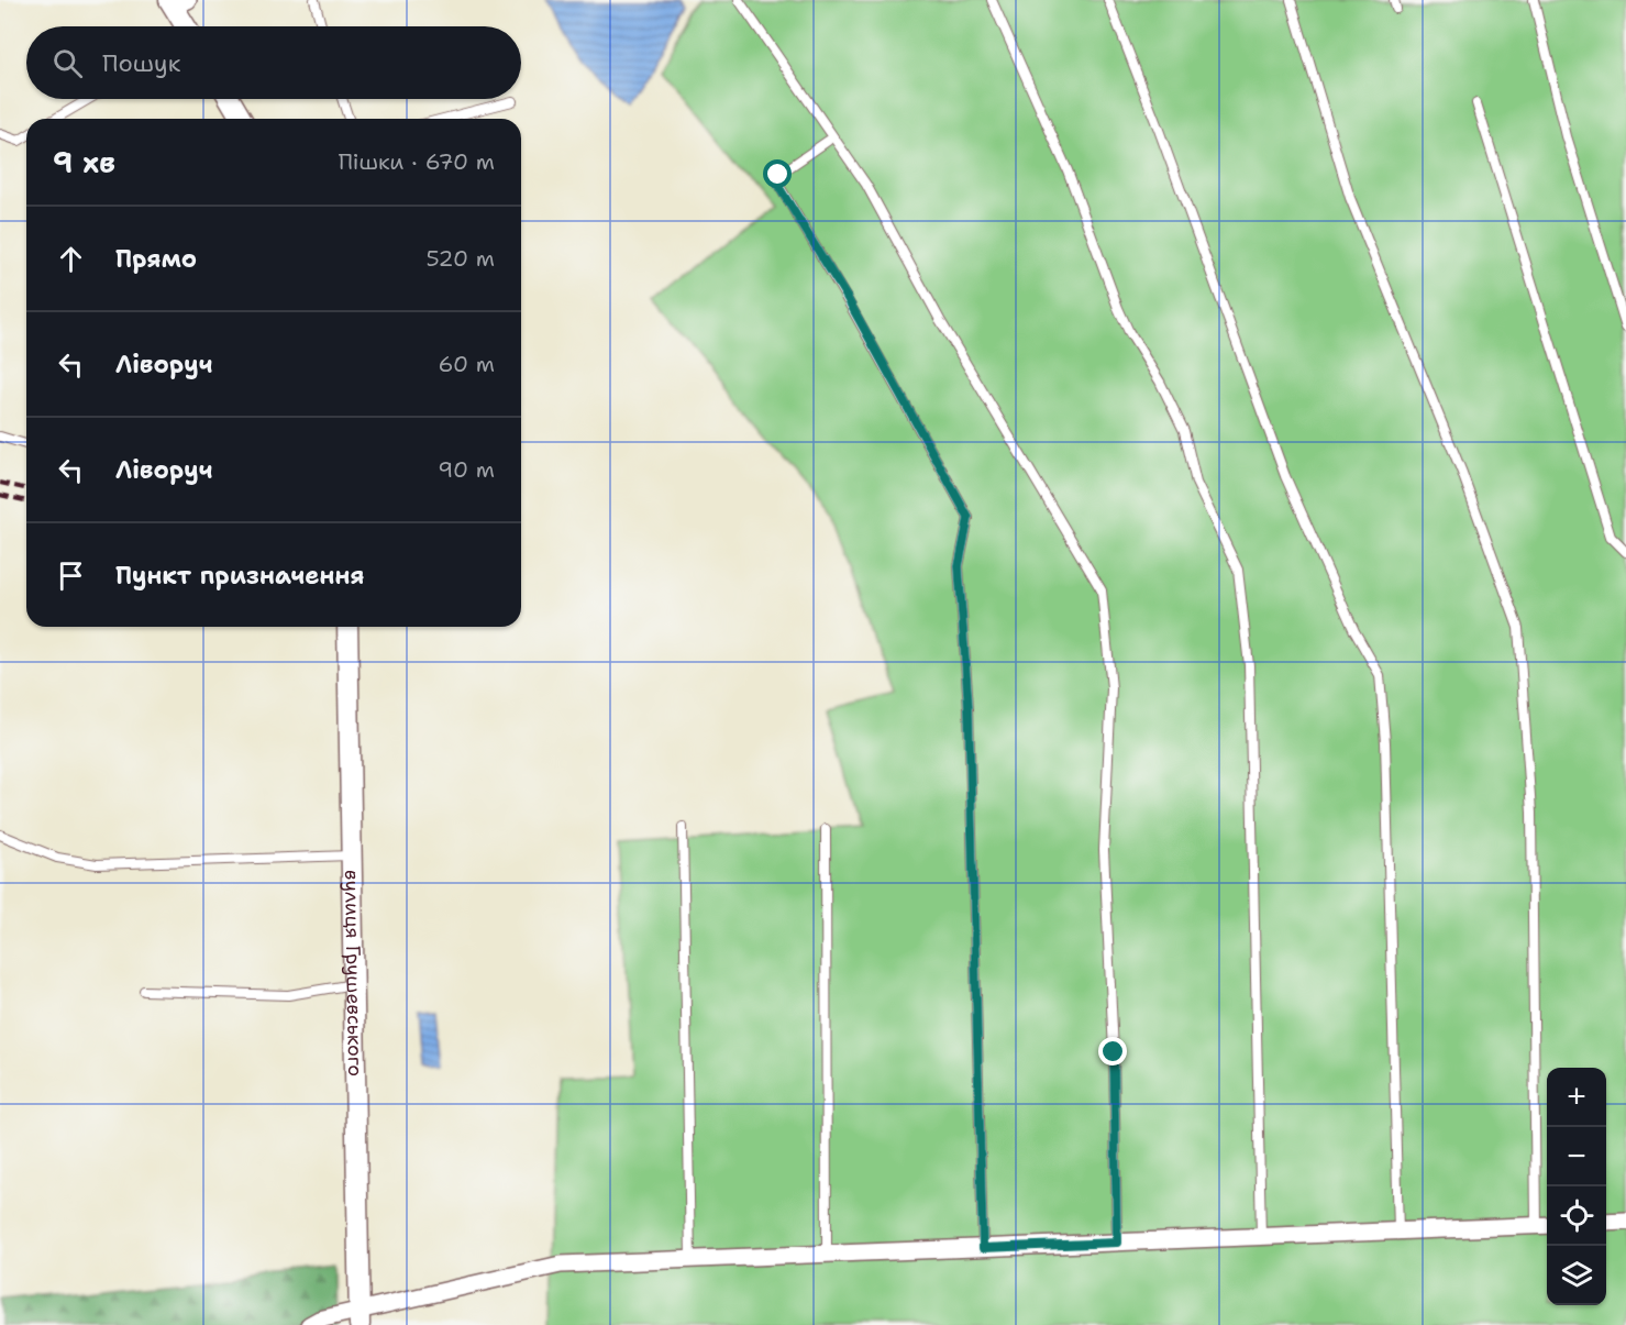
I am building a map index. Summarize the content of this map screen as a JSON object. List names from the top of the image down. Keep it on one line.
{"streets":{"street":["вулиця Грушевського"]},"page":{"search":"Пошук","heading":["9 хв","Пішки · 670 m"],"list":[["Прямо","520 m"],["Ліворуч","60 m"],["Ліворуч","90 m"],"Пункт призначення"],"map_buttons":["+","−"]}}
